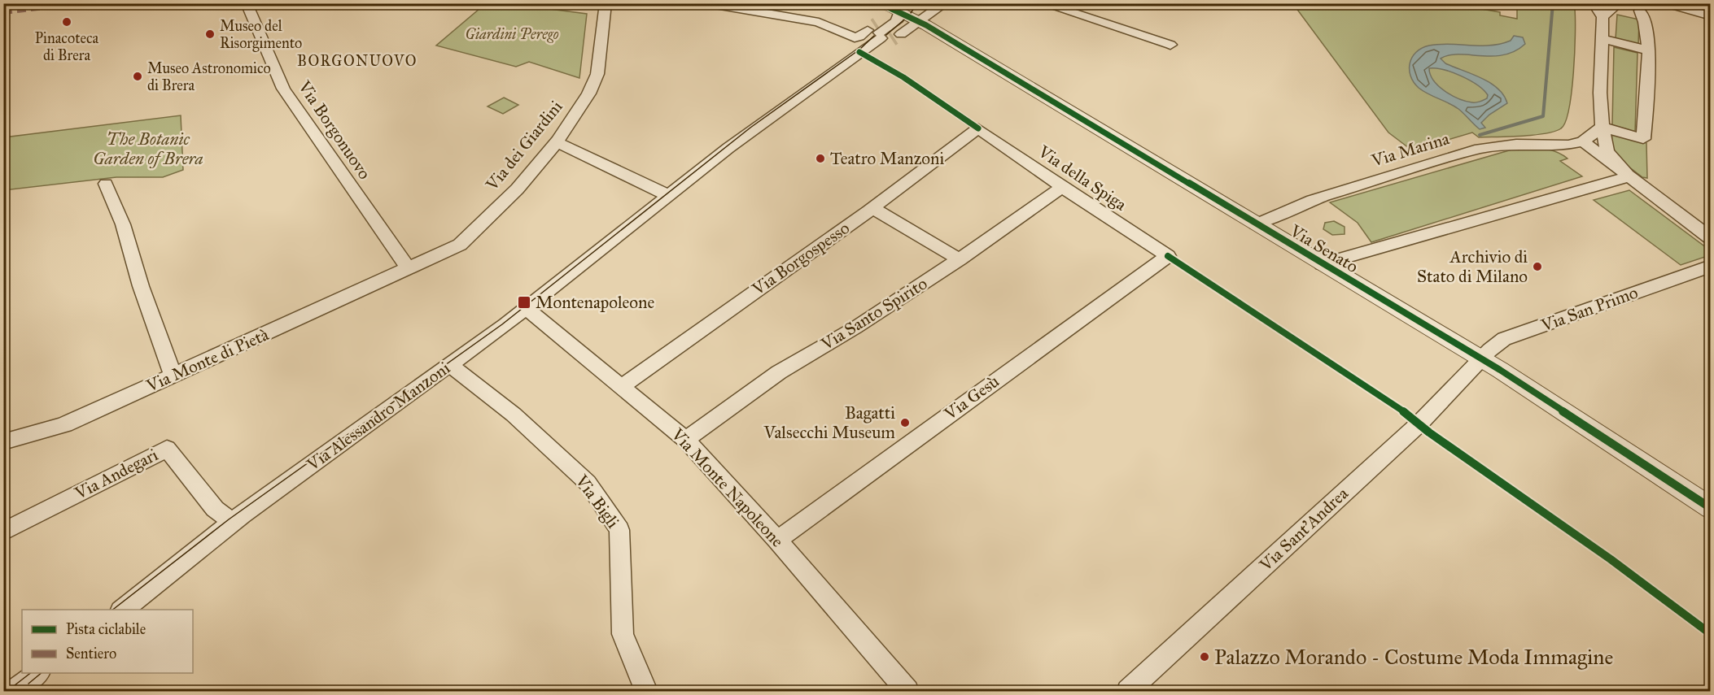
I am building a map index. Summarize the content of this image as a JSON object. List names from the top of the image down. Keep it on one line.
{"streets":{"street":["Via Borgonuovo","Via dei Giardini","Via Marina","Via della Spiga","Via Senato","Via Borgospesso","Via San Primo","Via Santo Spirito","Via Monte di Pietà","Via Gesù","Via Alessandro Manzoni","Via Andegari","Via Monte Napoleone","Via Bigli","Via Sant'Andrea"]},"crossings":[["Via Borgonuovo","Via dei Giardini"],["Via Borgonuovo","Via Monte di Pietà"],["Via dei Giardini","Via Monte di Pietà"],["Via Marina","Via Senato"],["Via della Spiga","Via Borgospesso"],["Via della Spiga","Via Santo Spirito"],["Via della Spiga","Via Gesù"],["Via Senato","Via San Primo"],["Via Senato","Via Alessandro Manzoni"],["Via Senato","Via Sant'Andrea"],["Via Borgospesso","Via Monte Napoleone"],["Via San Primo","Via Sant'Andrea"],["Via Santo Spirito","Via Monte Napoleone"],["Via Gesù","Via Monte Napoleone"],["Via Alessandro Manzoni","Via Andegari"],["Via Alessandro Manzoni","Via Monte Napoleone"],["Via Alessandro Manzoni","Via Bigli"]],"districts":["BORGONUOVO"],"parks":["Giardini Perego","The Botanic Garden of Brera"],"places":{"other":["Pinacoteca di Brera","Museo del Risorgimento","Museo Astronomico di Brera","Teatro Manzoni","Archivio di Stato di Milano","Bagatti Valsecchi Museum","Palazzo Morando - Costume Moda Immagine"],"transit":["Montenapoleone"]},"legend":["Pista ciclabile","Sentiero"]}
